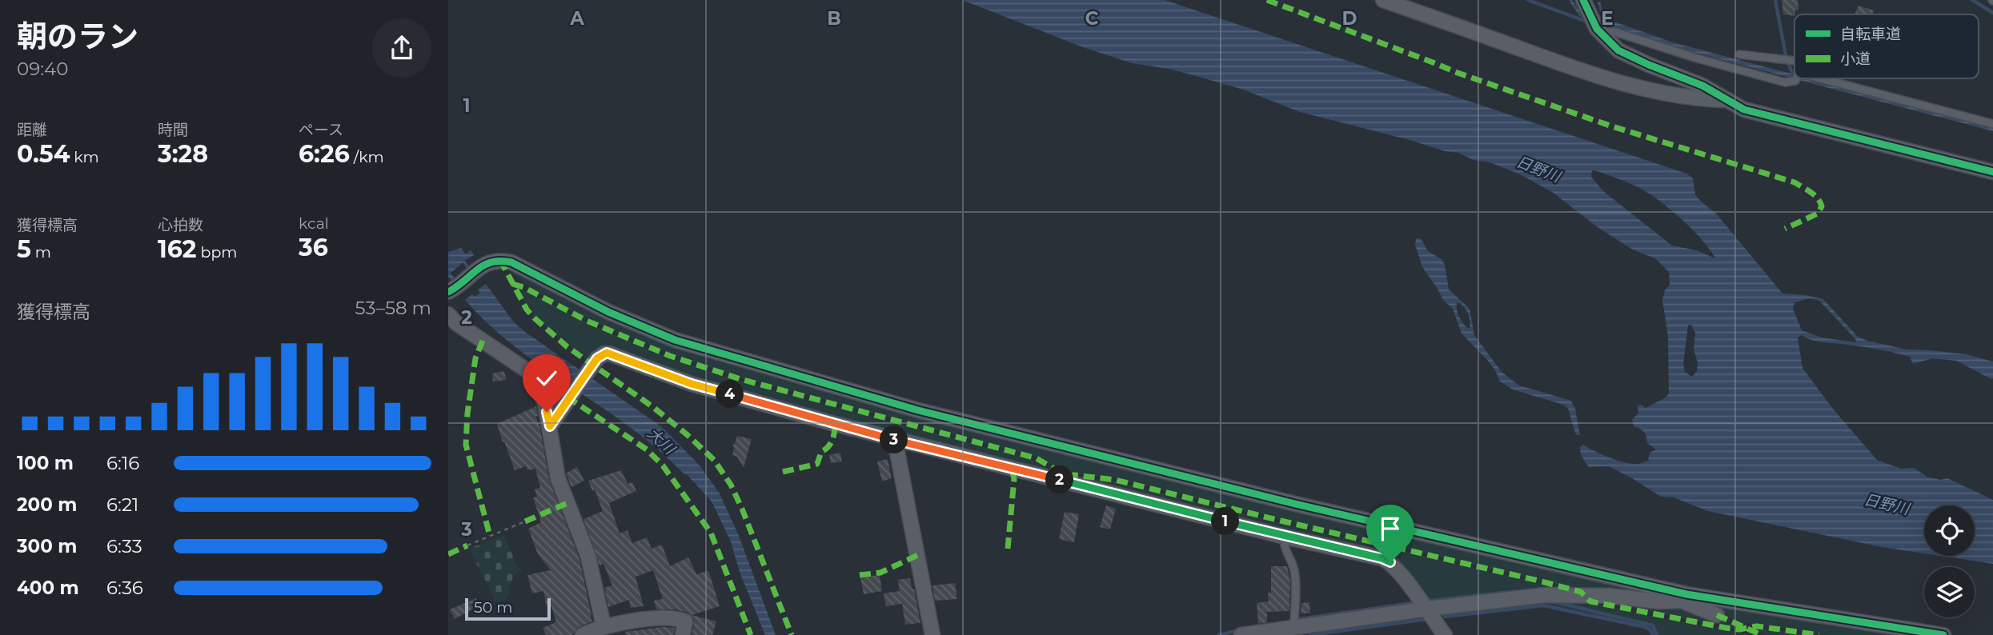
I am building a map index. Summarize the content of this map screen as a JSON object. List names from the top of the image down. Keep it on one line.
{"water":["日野川","大川"],"legend":["自転車道","小道"],"scale_bar":"50 m","page":{"heading":["朝のラン","09:40"],"stats":[["距離","0.54 km"],["時間","3:28"],["ペース","6:26 /km"],["獲得標高","5 m"],["心拍数","162 bpm"],["kcal","36"]],"chart":["獲得標高","53–58 m"],"pins":["4","3","2","1"],"list":[{"name":"100 m","note":"6:16"},{"name":"200 m","note":"6:21"},{"name":"300 m","note":"6:33"},{"name":"400 m","note":"6:36"}],"scale":"50 m"},"grid":{"columns":["A","B","C","D","E"],"rows":["1","2","3"]}}
